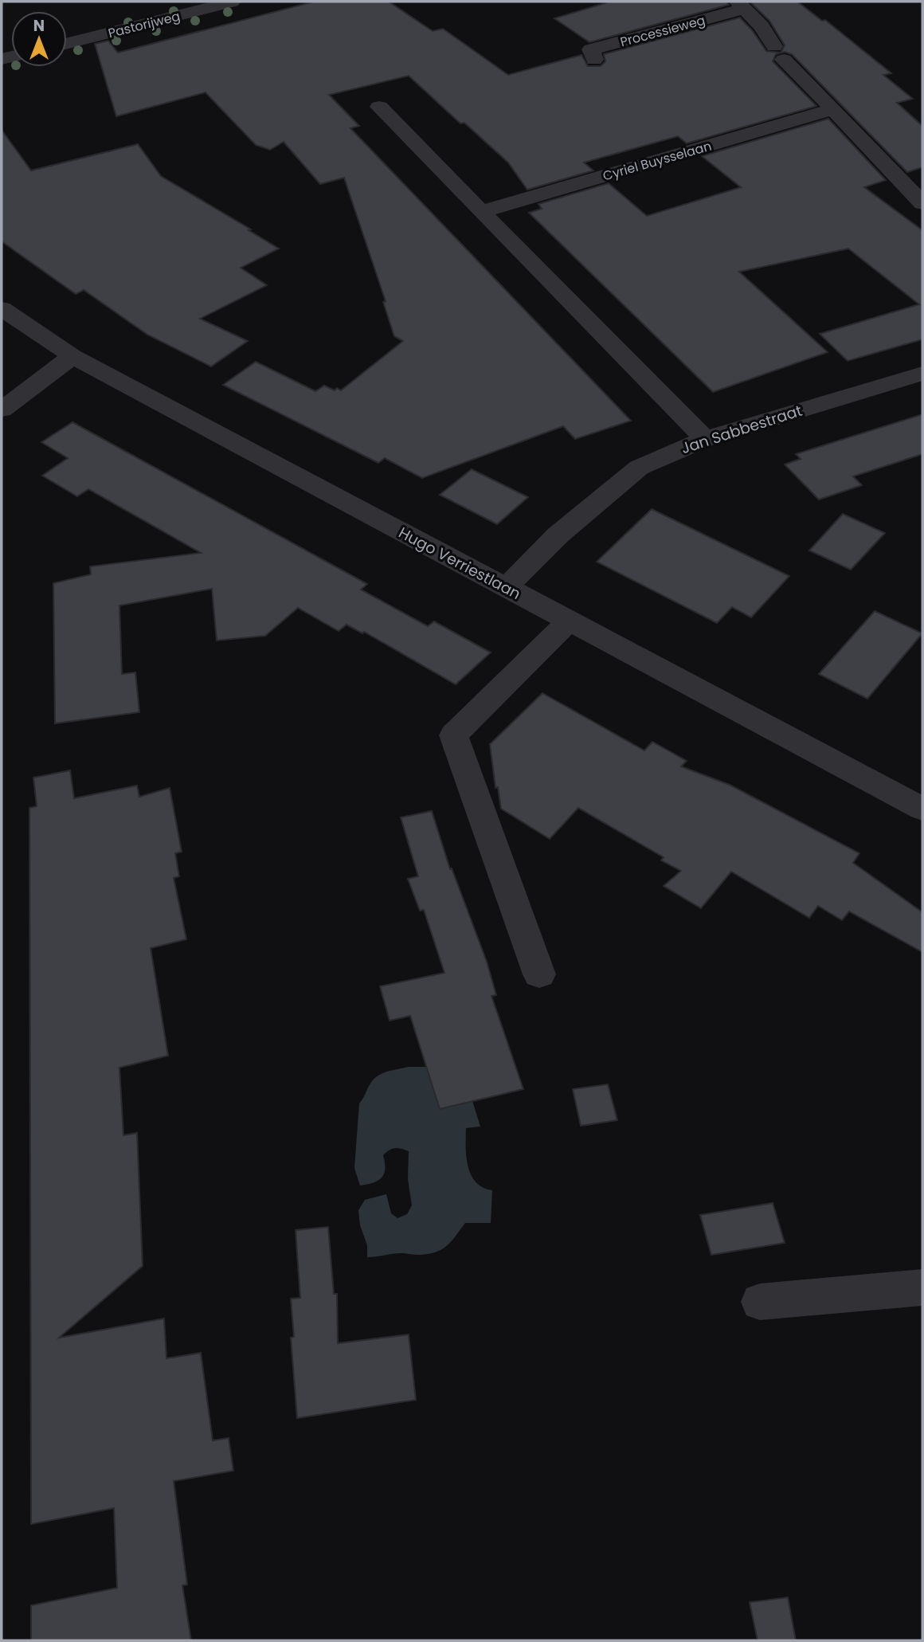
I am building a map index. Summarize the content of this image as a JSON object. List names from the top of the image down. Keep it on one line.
{"streets":{"street":["Pastorijweg","Processieweg","Cyriel Buysselaan","Jan Sabbestraat","Hugo Verriestlaan"]},"crossings":[["Processieweg","Cyriel Buysselaan"],["Jan Sabbestraat","Hugo Verriestlaan"]],"north":"top"}
